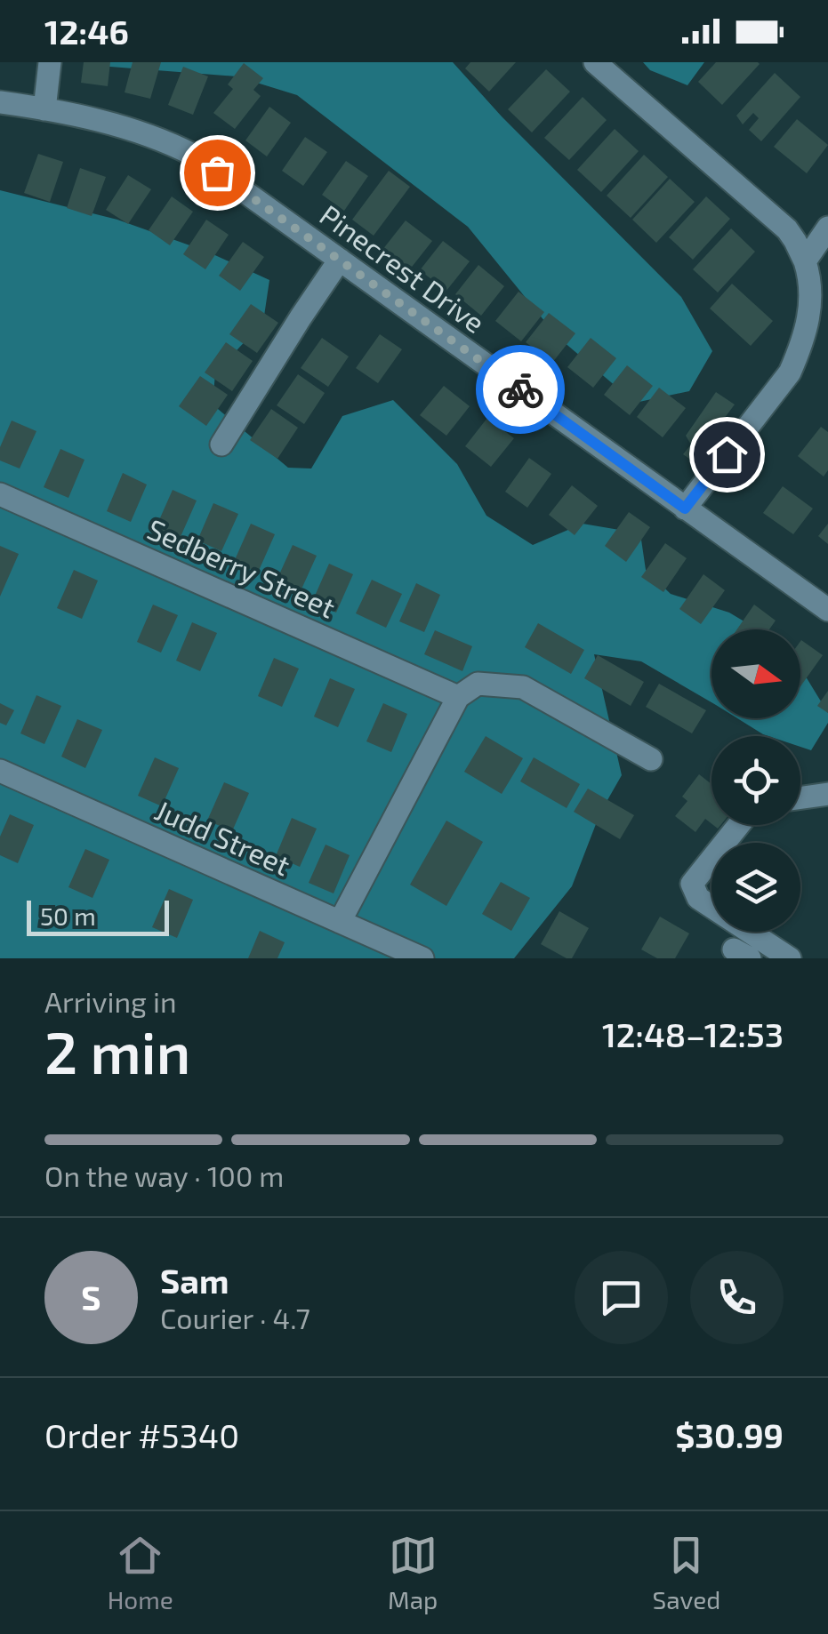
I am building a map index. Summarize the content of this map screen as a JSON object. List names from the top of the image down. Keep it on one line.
{"streets":{"street":["Pinecrest Drive","Sedberry Street","Judd Street"]},"scale_bar":"50 m","north":"right","page":{"status":"12:46","scale":"50 m","heading":["2 min","Arriving in","12:48–12:53"],"panel":["Sam","Courier · 4.7","Order #5340","$30.99"],"bar":"On the way · 100 m","round":"S","tabs":["Home","Map","Saved"]}}
